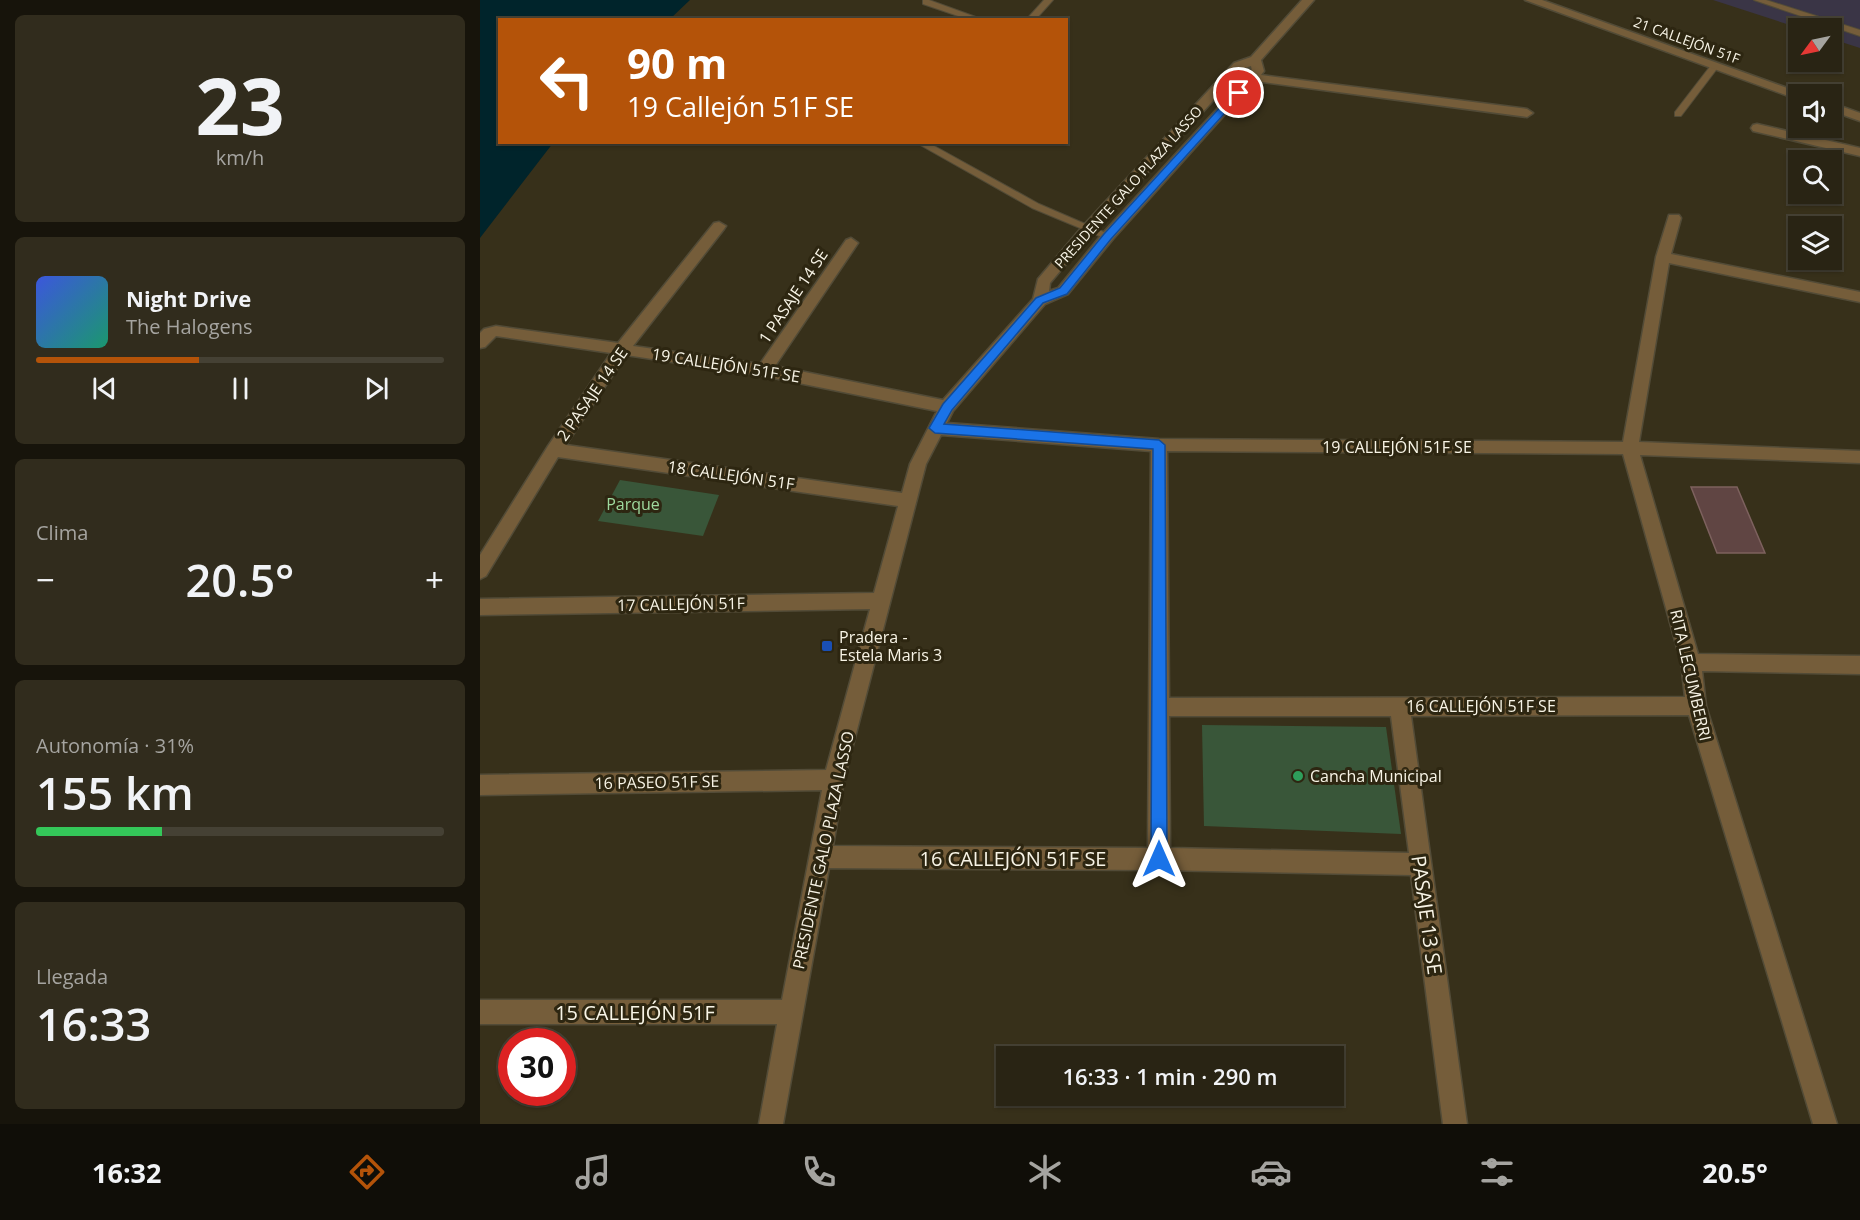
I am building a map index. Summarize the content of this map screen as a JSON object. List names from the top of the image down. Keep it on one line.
{"streets":{"street":["21 CALLEJÓN 51F","PRESIDENTE GALO PLAZA LASSO","1 PASAJE 14 SE","19 CALLEJÓN 51F SE","2 PASAJE 14 SE","18 CALLEJÓN 51F","17 CALLEJÓN 51F","RITA LECUMBERRI","16 CALLEJÓN 51F SE","16 PASEO 51F SE","PASAJE 13 SE","15 CALLEJÓN 51F"]},"crossings":[["PRESIDENTE GALO PLAZA LASSO","19 CALLEJÓN 51F SE"],["PRESIDENTE GALO PLAZA LASSO","18 CALLEJÓN 51F"],["PRESIDENTE GALO PLAZA LASSO","17 CALLEJÓN 51F"],["PRESIDENTE GALO PLAZA LASSO","16 CALLEJÓN 51F SE"],["PRESIDENTE GALO PLAZA LASSO","16 PASEO 51F SE"],["PRESIDENTE GALO PLAZA LASSO","15 CALLEJÓN 51F"],["1 PASAJE 14 SE","19 CALLEJÓN 51F SE"],["19 CALLEJÓN 51F SE","2 PASAJE 14 SE"],["19 CALLEJÓN 51F SE","RITA LECUMBERRI"],["2 PASAJE 14 SE","18 CALLEJÓN 51F"],["RITA LECUMBERRI","16 CALLEJÓN 51F SE"],["16 CALLEJÓN 51F SE","PASAJE 13 SE"]],"parks":["Parque"],"places":{"transit":["Pradera - Estela Maris 3"],"other":["Cancha Municipal"]},"north":"bottom left","page":{"tile":[["23","km/h"],"Clima",["Autonomía · 31%","155 km"],["Llegada","16:33"]],"turn":["90 m","19 Callejón 51F SE"],"song":["Night Drive","The Halogens"],"heat":["−","20.5°","+"],"limit":"30","trip":"16:33 · 1 min · 290 m","tabs":["16:32","20.5°"]}}
